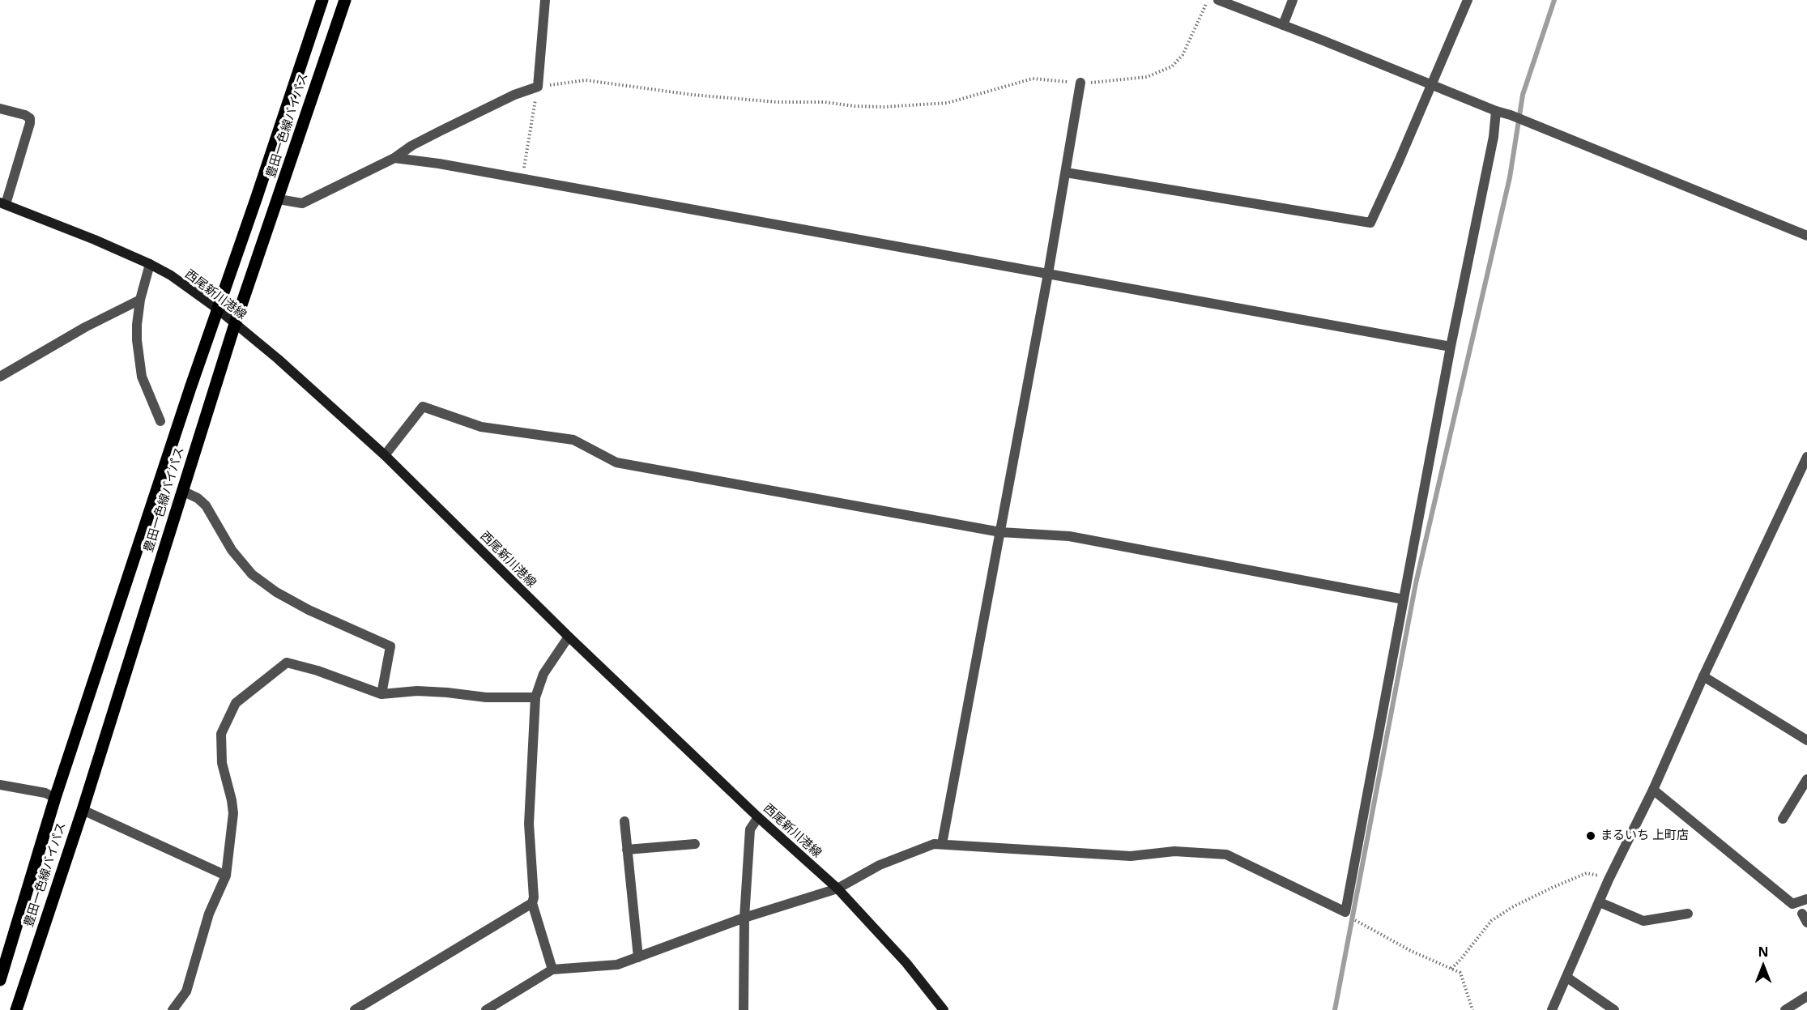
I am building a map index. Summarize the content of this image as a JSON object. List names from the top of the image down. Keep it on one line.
{"streets":{"main road":["豊田一色線バイパス","西尾新川港線"]},"crossings":[["豊田一色線バイパス","西尾新川港線"]],"places":["まるいち 上町店"],"north":"top"}
